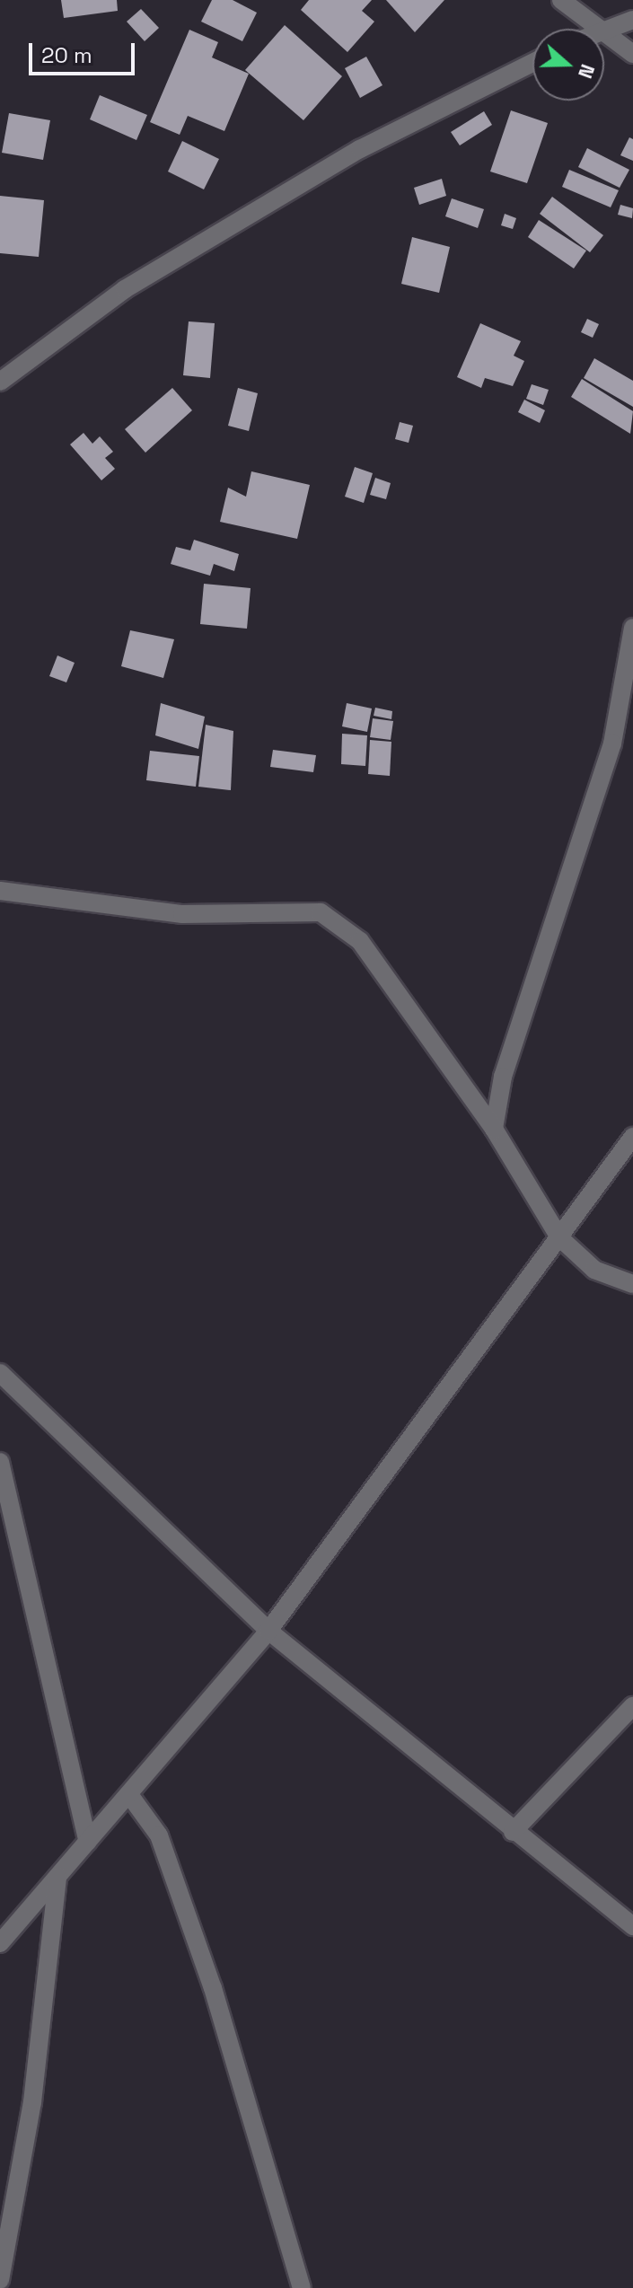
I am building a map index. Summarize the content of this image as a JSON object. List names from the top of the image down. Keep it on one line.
{"scale_bar":"20 m","north":"right"}
